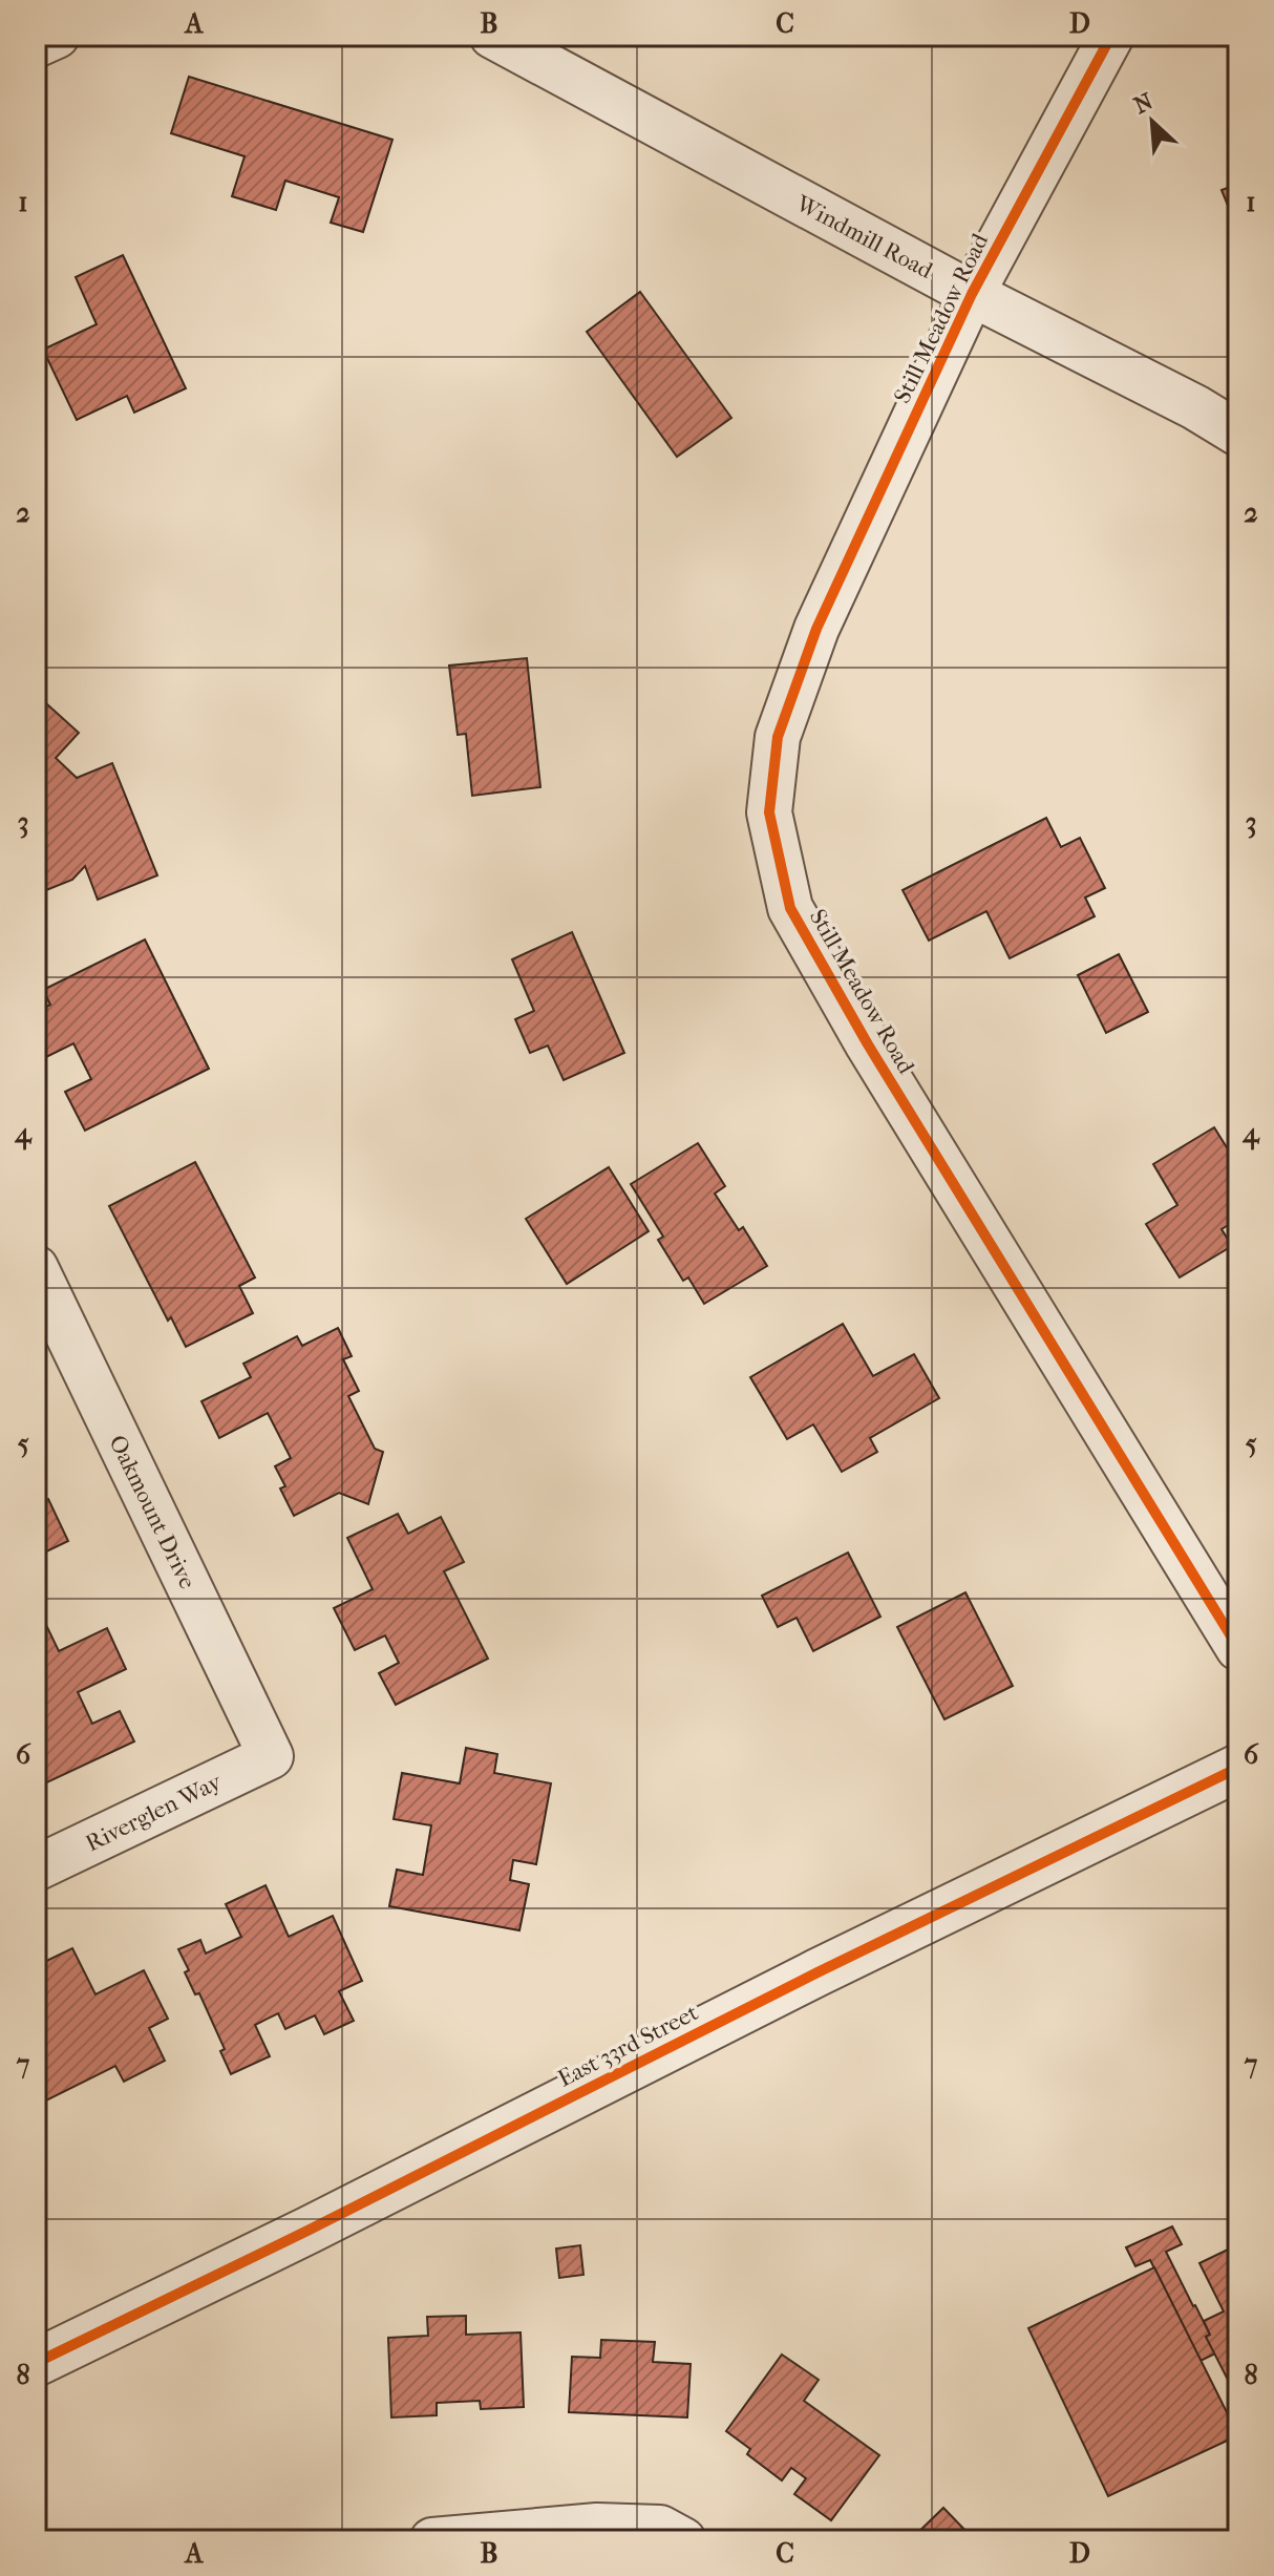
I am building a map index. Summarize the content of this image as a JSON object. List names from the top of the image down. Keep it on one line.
{"streets":{"street":["Windmill Road","Still Meadow Road","Oakmount Drive","Riverglen Way","East 33rd Street"]},"crossings":[["Windmill Road","Still Meadow Road"],["Oakmount Drive","Riverglen Way"]],"north":"top left","grid":{"columns":["A","B","C","D"],"rows":["1","2","3","4","5","6","7","8"]}}
